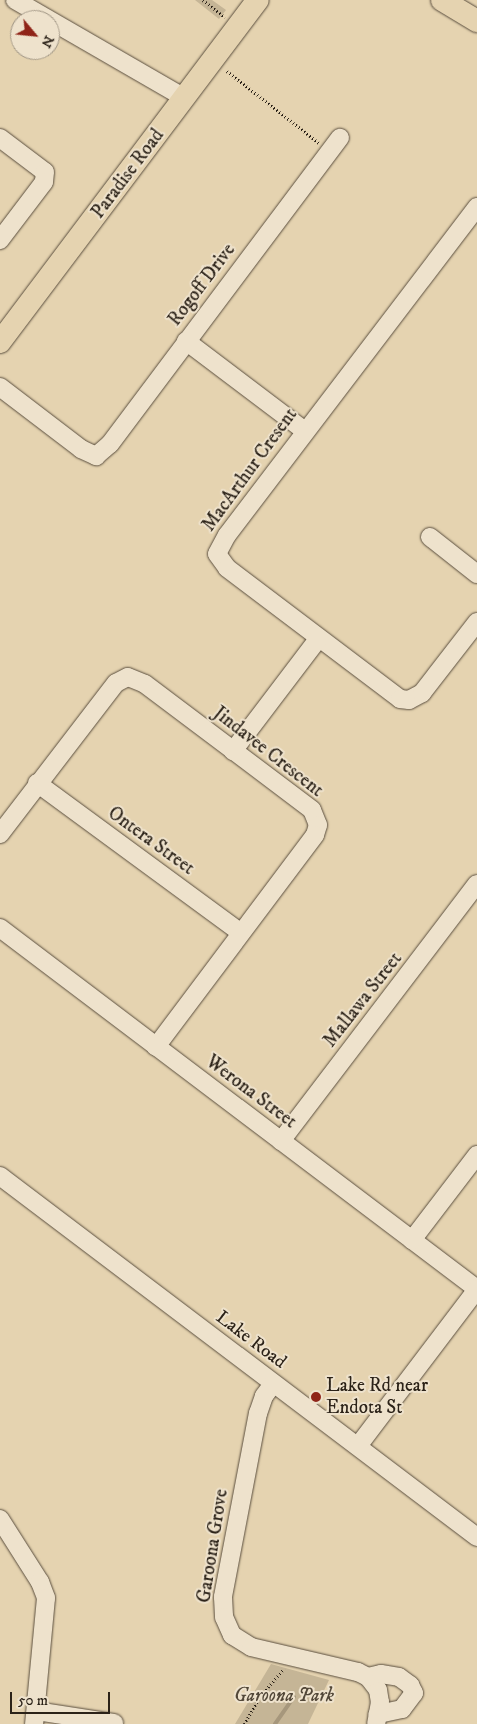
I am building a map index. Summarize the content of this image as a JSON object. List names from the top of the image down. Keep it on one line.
{"streets":{"main road":["Paradise Road"],"street":["Rogoff Drive","MacArthur Cresent","Jindavee Crescent","Ontera Street","Mallawa Street","Werona Street","Lake Road","Garoona Grove"]},"crossings":[["Jindavee Crescent","Ontera Street"],["Jindavee Crescent","Werona Street"],["Mallawa Street","Werona Street"],["Lake Road","Garoona Grove"]],"parks":["Garoona Park"],"places":["Lake Rd near Endota St"],"scale_bar":"50 m","north":"bottom right"}
